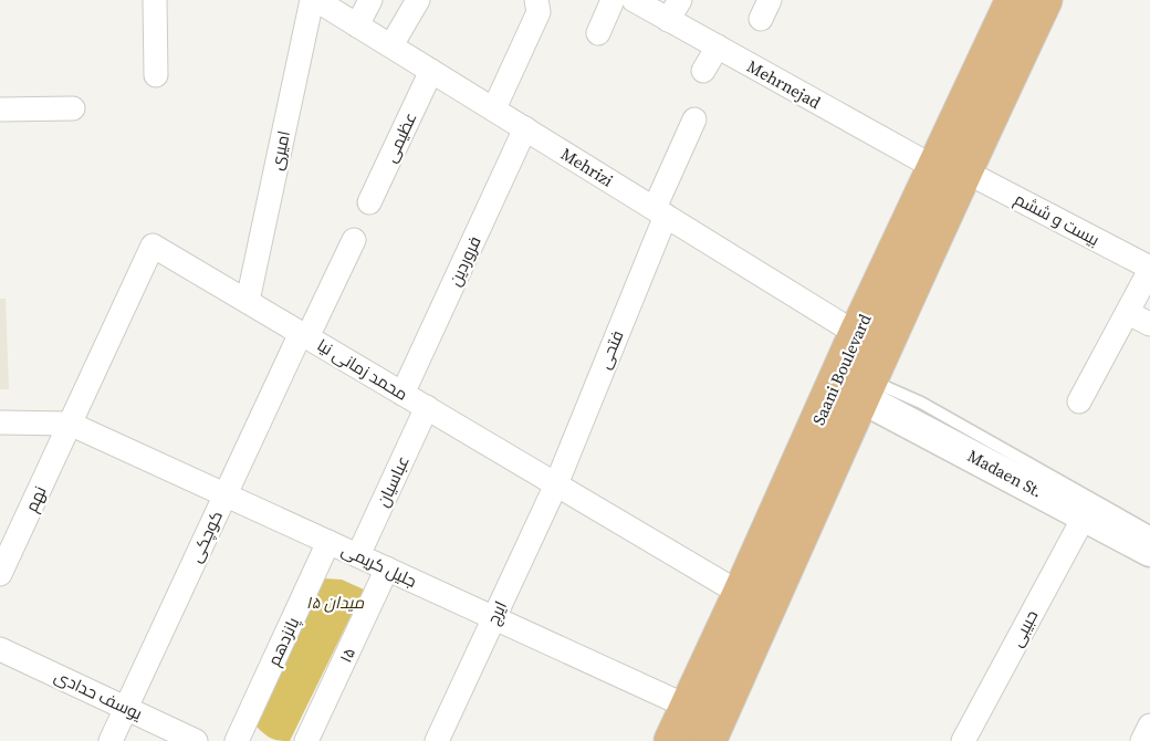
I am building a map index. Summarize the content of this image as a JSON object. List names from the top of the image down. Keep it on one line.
{"streets":{"main road":["Saani Boulevard","Madaen St."],"street":["Mehrnejad","عظیمی","امیری","Mehrizi","بیست و ششم","فروردین","فتحی","محمد زمانی نیا","عباسیان","نهم","کوچکی","جلیل کریمی","ایرج","حبیبی","پانزدهم","۱۵","یوسف حدادی"]},"crossings":[["Mehrnejad","بیست و ششم"],["Mehrnejad","Saani Boulevard"],["عظیمی","Mehrizi"],["امیری","Mehrizi"],["امیری","محمد زمانی نیا"],["Mehrizi","فروردین"],["Mehrizi","فتحی"],["Mehrizi","Saani Boulevard"],["بیست و ششم","Saani Boulevard"],["فروردین","محمد زمانی نیا"],["فتحی","محمد زمانی نیا"],["فتحی","ایرج"],["محمد زمانی نیا","Saani Boulevard"],["محمد زمانی نیا","عباسیان"],["محمد زمانی نیا","نهم"],["محمد زمانی نیا","کوچکی"],["محمد زمانی نیا","جلیل کریمی"],["محمد زمانی نیا","ایرج"],["Saani Boulevard","Madaen St."],["Saani Boulevard","جلیل کریمی"],["Madaen St.","حبیبی"],["عباسیان","جلیل کریمی"],["نهم","جلیل کریمی"],["کوچکی","جلیل کریمی"],["کوچکی","یوسف حدادی"],["جلیل کریمی","ایرج"],["جلیل کریمی","پانزدهم"],["جلیل کریمی","۱۵"]],"parks":["میدان ۱۵"]}
